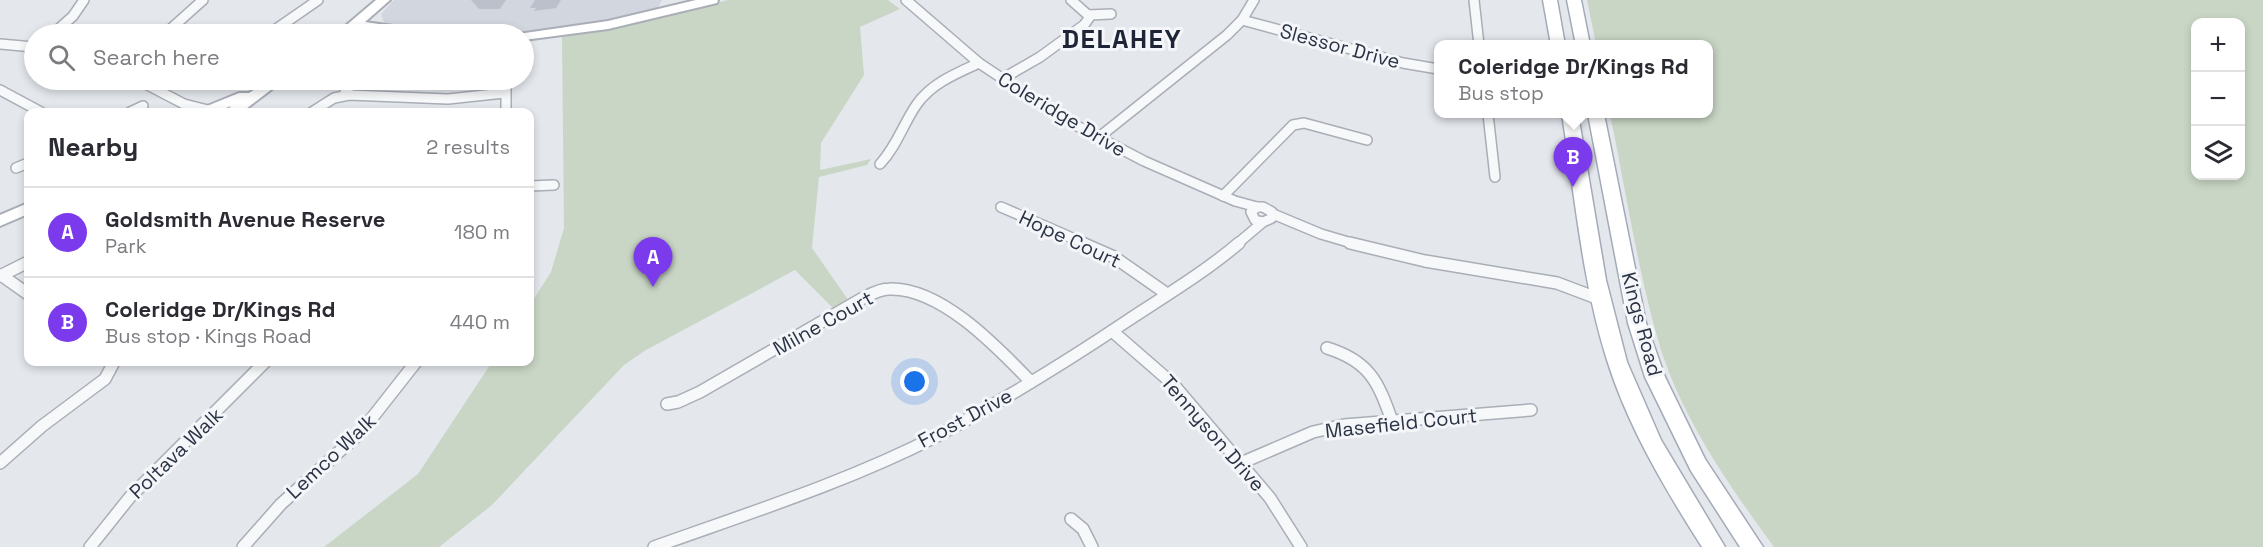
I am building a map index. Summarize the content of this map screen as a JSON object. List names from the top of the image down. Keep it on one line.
{"streets":{"main road":["Kings Road"],"street":["Slessor Drive","Coleridge Drive","Hope Court","Milne Court","Frost Drive","Masefield Court","Tennyson Drive","Poltava Walk","Lemco Walk"]},"crossings":[["Coleridge Drive","Kings Road"],["Coleridge Drive","Frost Drive"],["Hope Court","Frost Drive"],["Milne Court","Frost Drive"],["Frost Drive","Tennyson Drive"],["Masefield Court","Tennyson Drive"]],"districts":["DELAHEY"],"page":{"map_buttons":["+","−"],"search":"Search here","popup":["Coleridge Dr/Kings Rd","Bus stop"],"heading":["Nearby","2 results"],"pins":["B","A"],"list":[{"mark":"A","name":"Goldsmith Avenue Reserve","note":"Park","value":"180 m"},{"mark":"B","name":"Coleridge Dr/Kings Rd","note":"Bus stop · Kings Road","value":"440 m"}]}}
